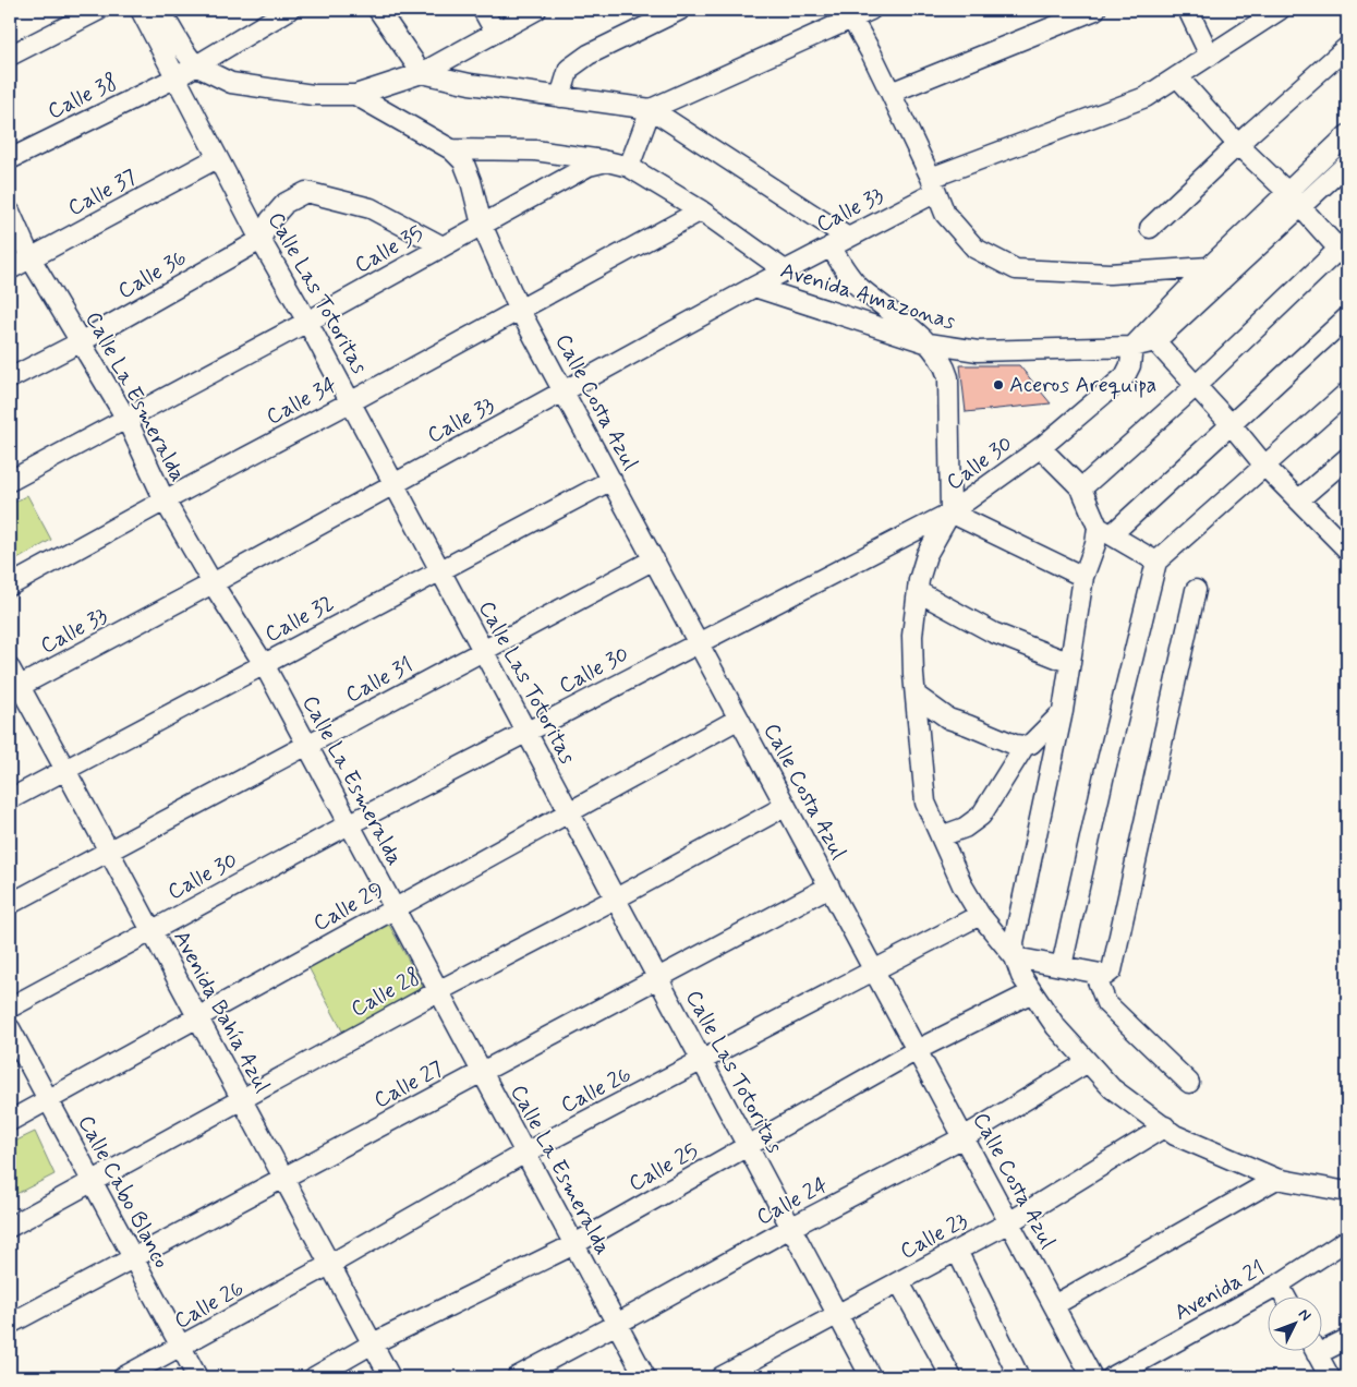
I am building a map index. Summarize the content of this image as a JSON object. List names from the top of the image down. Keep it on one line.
{"streets":{"street":["Calle 38","Calle 37","Calle 33","Calle 35","Calle 36","Calle Las Totoritas","Avenida Amazonas","Calle La Esmeralda","Calle 34","Calle Costa Azul","Calle 30","Calle 32","Calle 31","Calle 29","Calle 28","Avenida Bahía Azul","Calle 27","Calle 26","Calle 25","Calle Cabo Blanco","Calle 24","Calle 23","Avenida 21"]},"crossings":[["Calle 38","Calle Las Totoritas"],["Calle 37","Calle Las Totoritas"],["Calle 37","Calle La Esmeralda"],["Calle 33","Calle 35"],["Calle 33","Calle Las Totoritas"],["Calle 33","Avenida Amazonas"],["Calle 33","Calle La Esmeralda"],["Calle 33","Calle Costa Azul"],["Calle 33","Avenida Bahía Azul"],["Calle 35","Calle Las Totoritas"],["Calle 35","Calle La Esmeralda"],["Calle 35","Calle 34"],["Calle 35","Calle Costa Azul"],["Calle 36","Calle Las Totoritas"],["Calle 36","Calle La Esmeralda"],["Calle Las Totoritas","Calle 34"],["Calle Las Totoritas","Calle 30"],["Calle Las Totoritas","Calle 32"],["Calle Las Totoritas","Calle 31"],["Calle Las Totoritas","Calle 29"],["Calle Las Totoritas","Calle 28"],["Calle Las Totoritas","Calle 27"],["Calle Las Totoritas","Calle 26"],["Calle Las Totoritas","Calle 25"],["Calle Las Totoritas","Calle 24"],["Calle Las Totoritas","Calle 23"],["Avenida Amazonas","Calle 30"],["Calle La Esmeralda","Calle 34"],["Calle La Esmeralda","Calle 30"],["Calle La Esmeralda","Calle 32"],["Calle La Esmeralda","Calle 31"],["Calle La Esmeralda","Calle 29"],["Calle La Esmeralda","Calle 28"],["Calle La Esmeralda","Calle 27"],["Calle La Esmeralda","Calle 26"],["Calle La Esmeralda","Calle 25"],["Calle La Esmeralda","Calle 24"],["Calle 34","Calle Costa Azul"],["Calle Costa Azul","Calle 30"],["Calle Costa Azul","Calle 32"],["Calle Costa Azul","Calle 31"],["Calle Costa Azul","Calle 29"],["Calle Costa Azul","Calle 28"],["Calle Costa Azul","Calle 27"],["Calle Costa Azul","Calle 26"],["Calle Costa Azul","Calle 25"],["Calle Costa Azul","Calle 24"],["Calle Costa Azul","Calle 23"],["Calle 30","Avenida Bahía Azul"],["Calle 32","Avenida Bahía Azul"],["Calle 31","Avenida Bahía Azul"],["Calle 29","Avenida Bahía Azul"],["Calle 29","Calle Cabo Blanco"],["Calle 28","Avenida Bahía Azul"],["Calle 28","Calle Cabo Blanco"],["Avenida Bahía Azul","Calle 27"],["Avenida Bahía Azul","Calle 26"],["Avenida Bahía Azul","Calle 25"],["Calle 27","Calle Cabo Blanco"],["Calle 26","Calle Cabo Blanco"]],"places":["Aceros Arequipa"],"north":"top right"}
